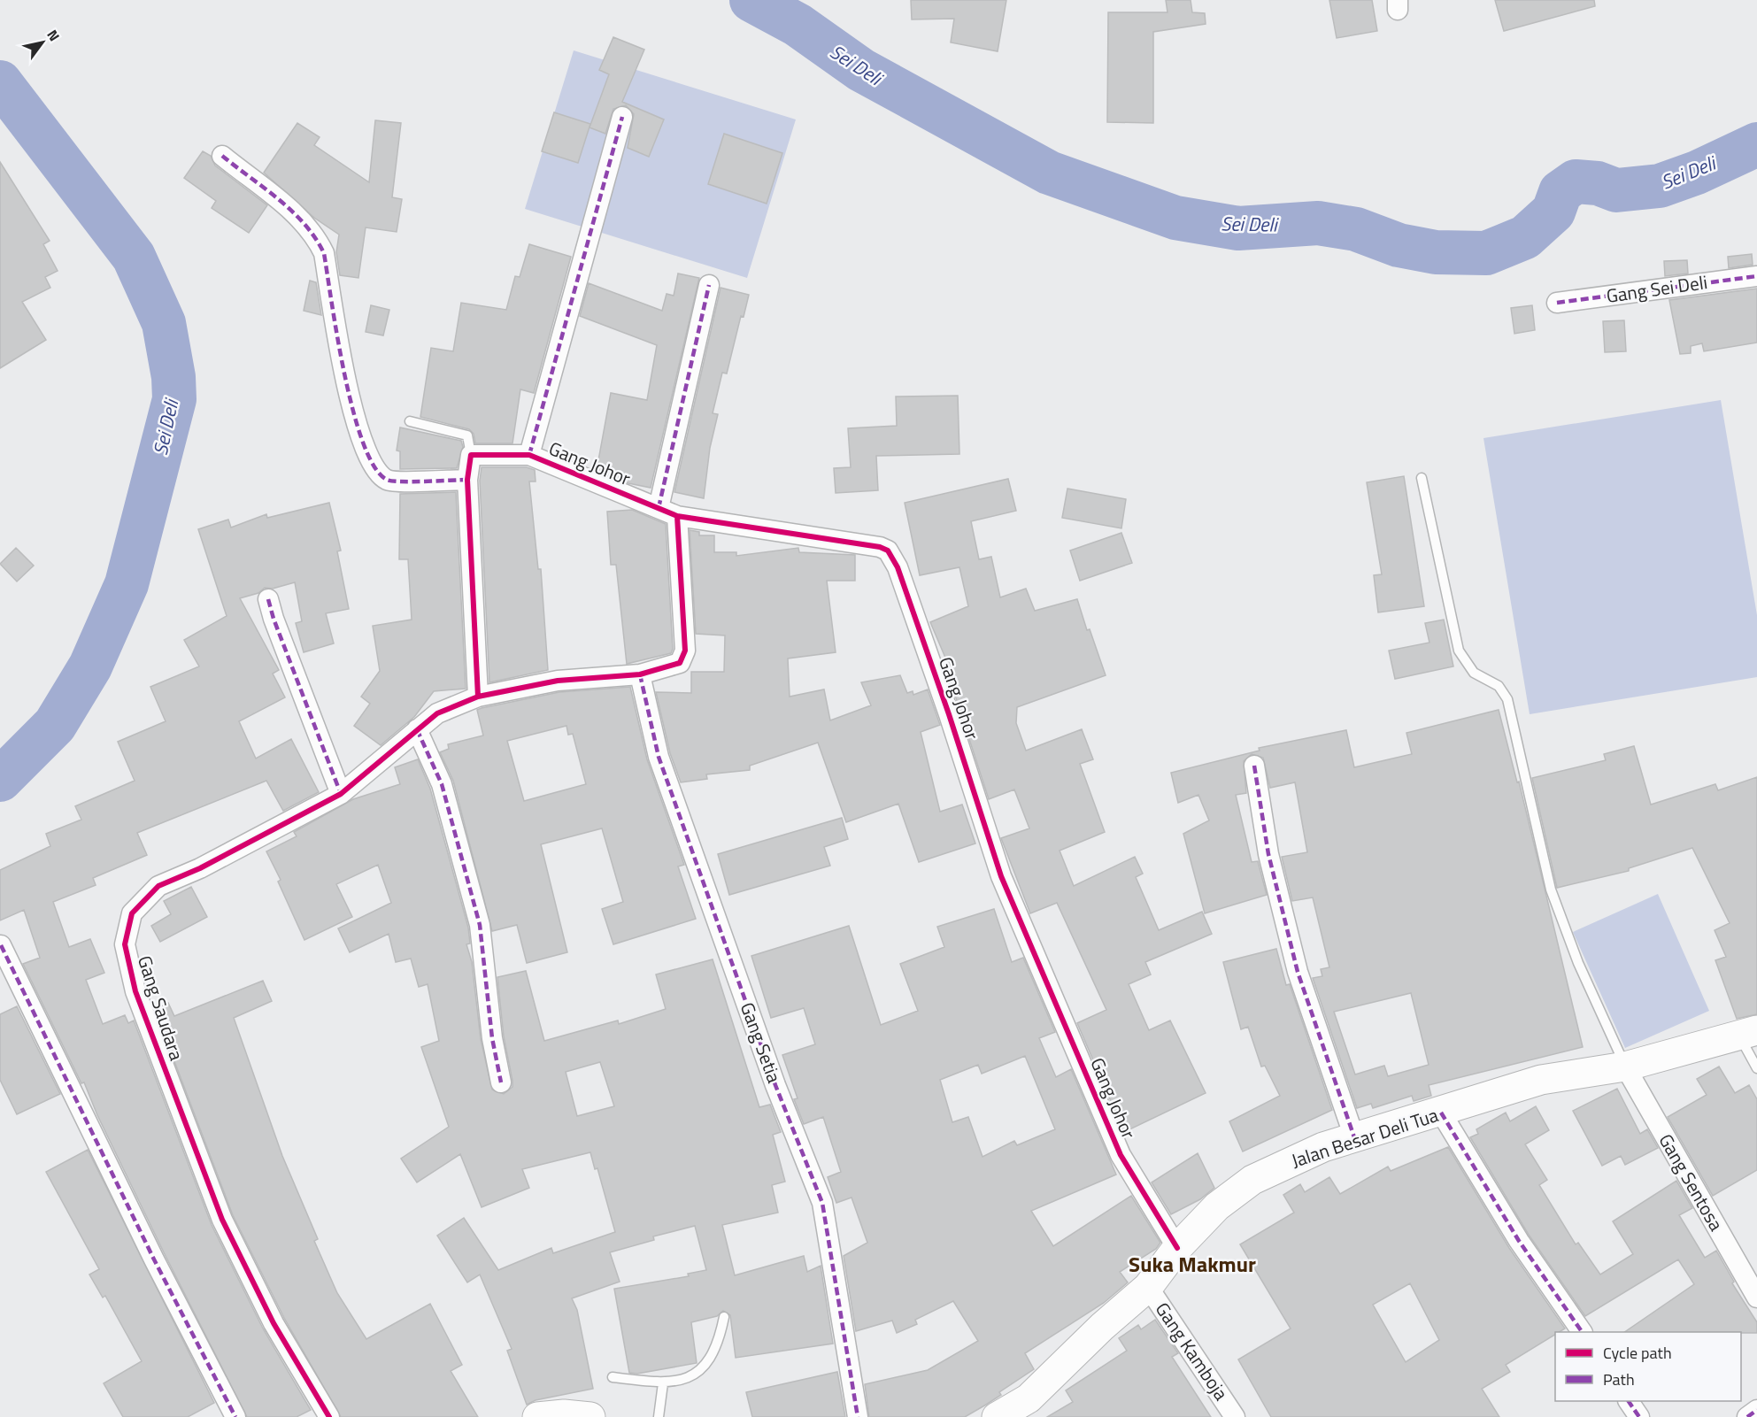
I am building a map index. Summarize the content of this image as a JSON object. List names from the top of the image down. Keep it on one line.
{"streets":{"main road":["Jalan Besar Deli Tua"],"street":["Gang Sei Deli","Gang Johor","Gang Saudara","Gang Setia","Gang Sentosa","Gang Kamboja"]},"crossings":[["Gang Johor","Gang Saudara"],["Gang Johor","Jalan Besar Deli Tua"],["Gang Saudara","Gang Setia"],["Jalan Besar Deli Tua","Gang Sentosa"],["Jalan Besar Deli Tua","Gang Kamboja"]],"districts":["Suka Makmur"],"water":["Sei Deli"],"legend":["Cycle path","Path"],"north":"top right"}
